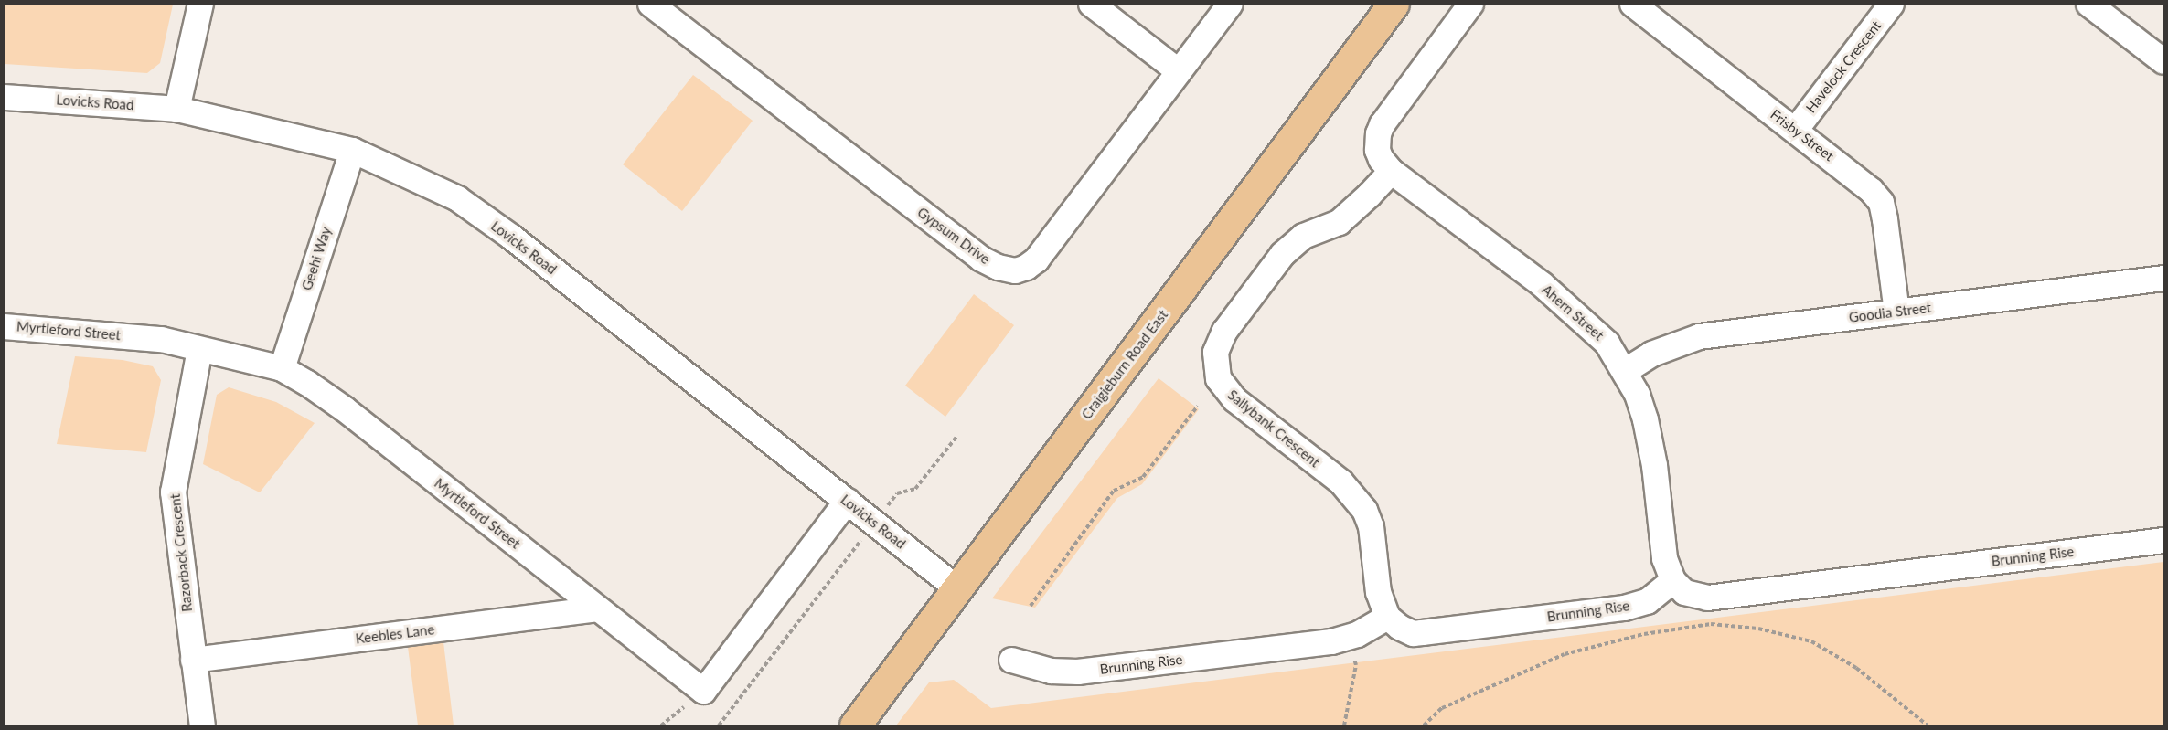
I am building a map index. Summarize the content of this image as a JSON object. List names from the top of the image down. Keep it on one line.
{"streets":{"main road":["Craigieburn Road East"],"street":["Havelock Crescent","Lovicks Road","Frisby Street","Gypsum Drive","Geehi Way","Ahern Street","Goodia Street","Myrtleford Street","Sallybank Crescent","Razorback Crescent","Brunning Rise","Keebles Lane"]},"crossings":[["Havelock Crescent","Frisby Street"],["Lovicks Road","Geehi Way"],["Lovicks Road","Myrtleford Street"],["Lovicks Road","Craigieburn Road East"],["Frisby Street","Goodia Street"],["Geehi Way","Myrtleford Street"],["Ahern Street","Goodia Street"],["Ahern Street","Sallybank Crescent"],["Ahern Street","Brunning Rise"],["Myrtleford Street","Razorback Crescent"],["Myrtleford Street","Keebles Lane"],["Sallybank Crescent","Brunning Rise"],["Razorback Crescent","Keebles Lane"]]}
